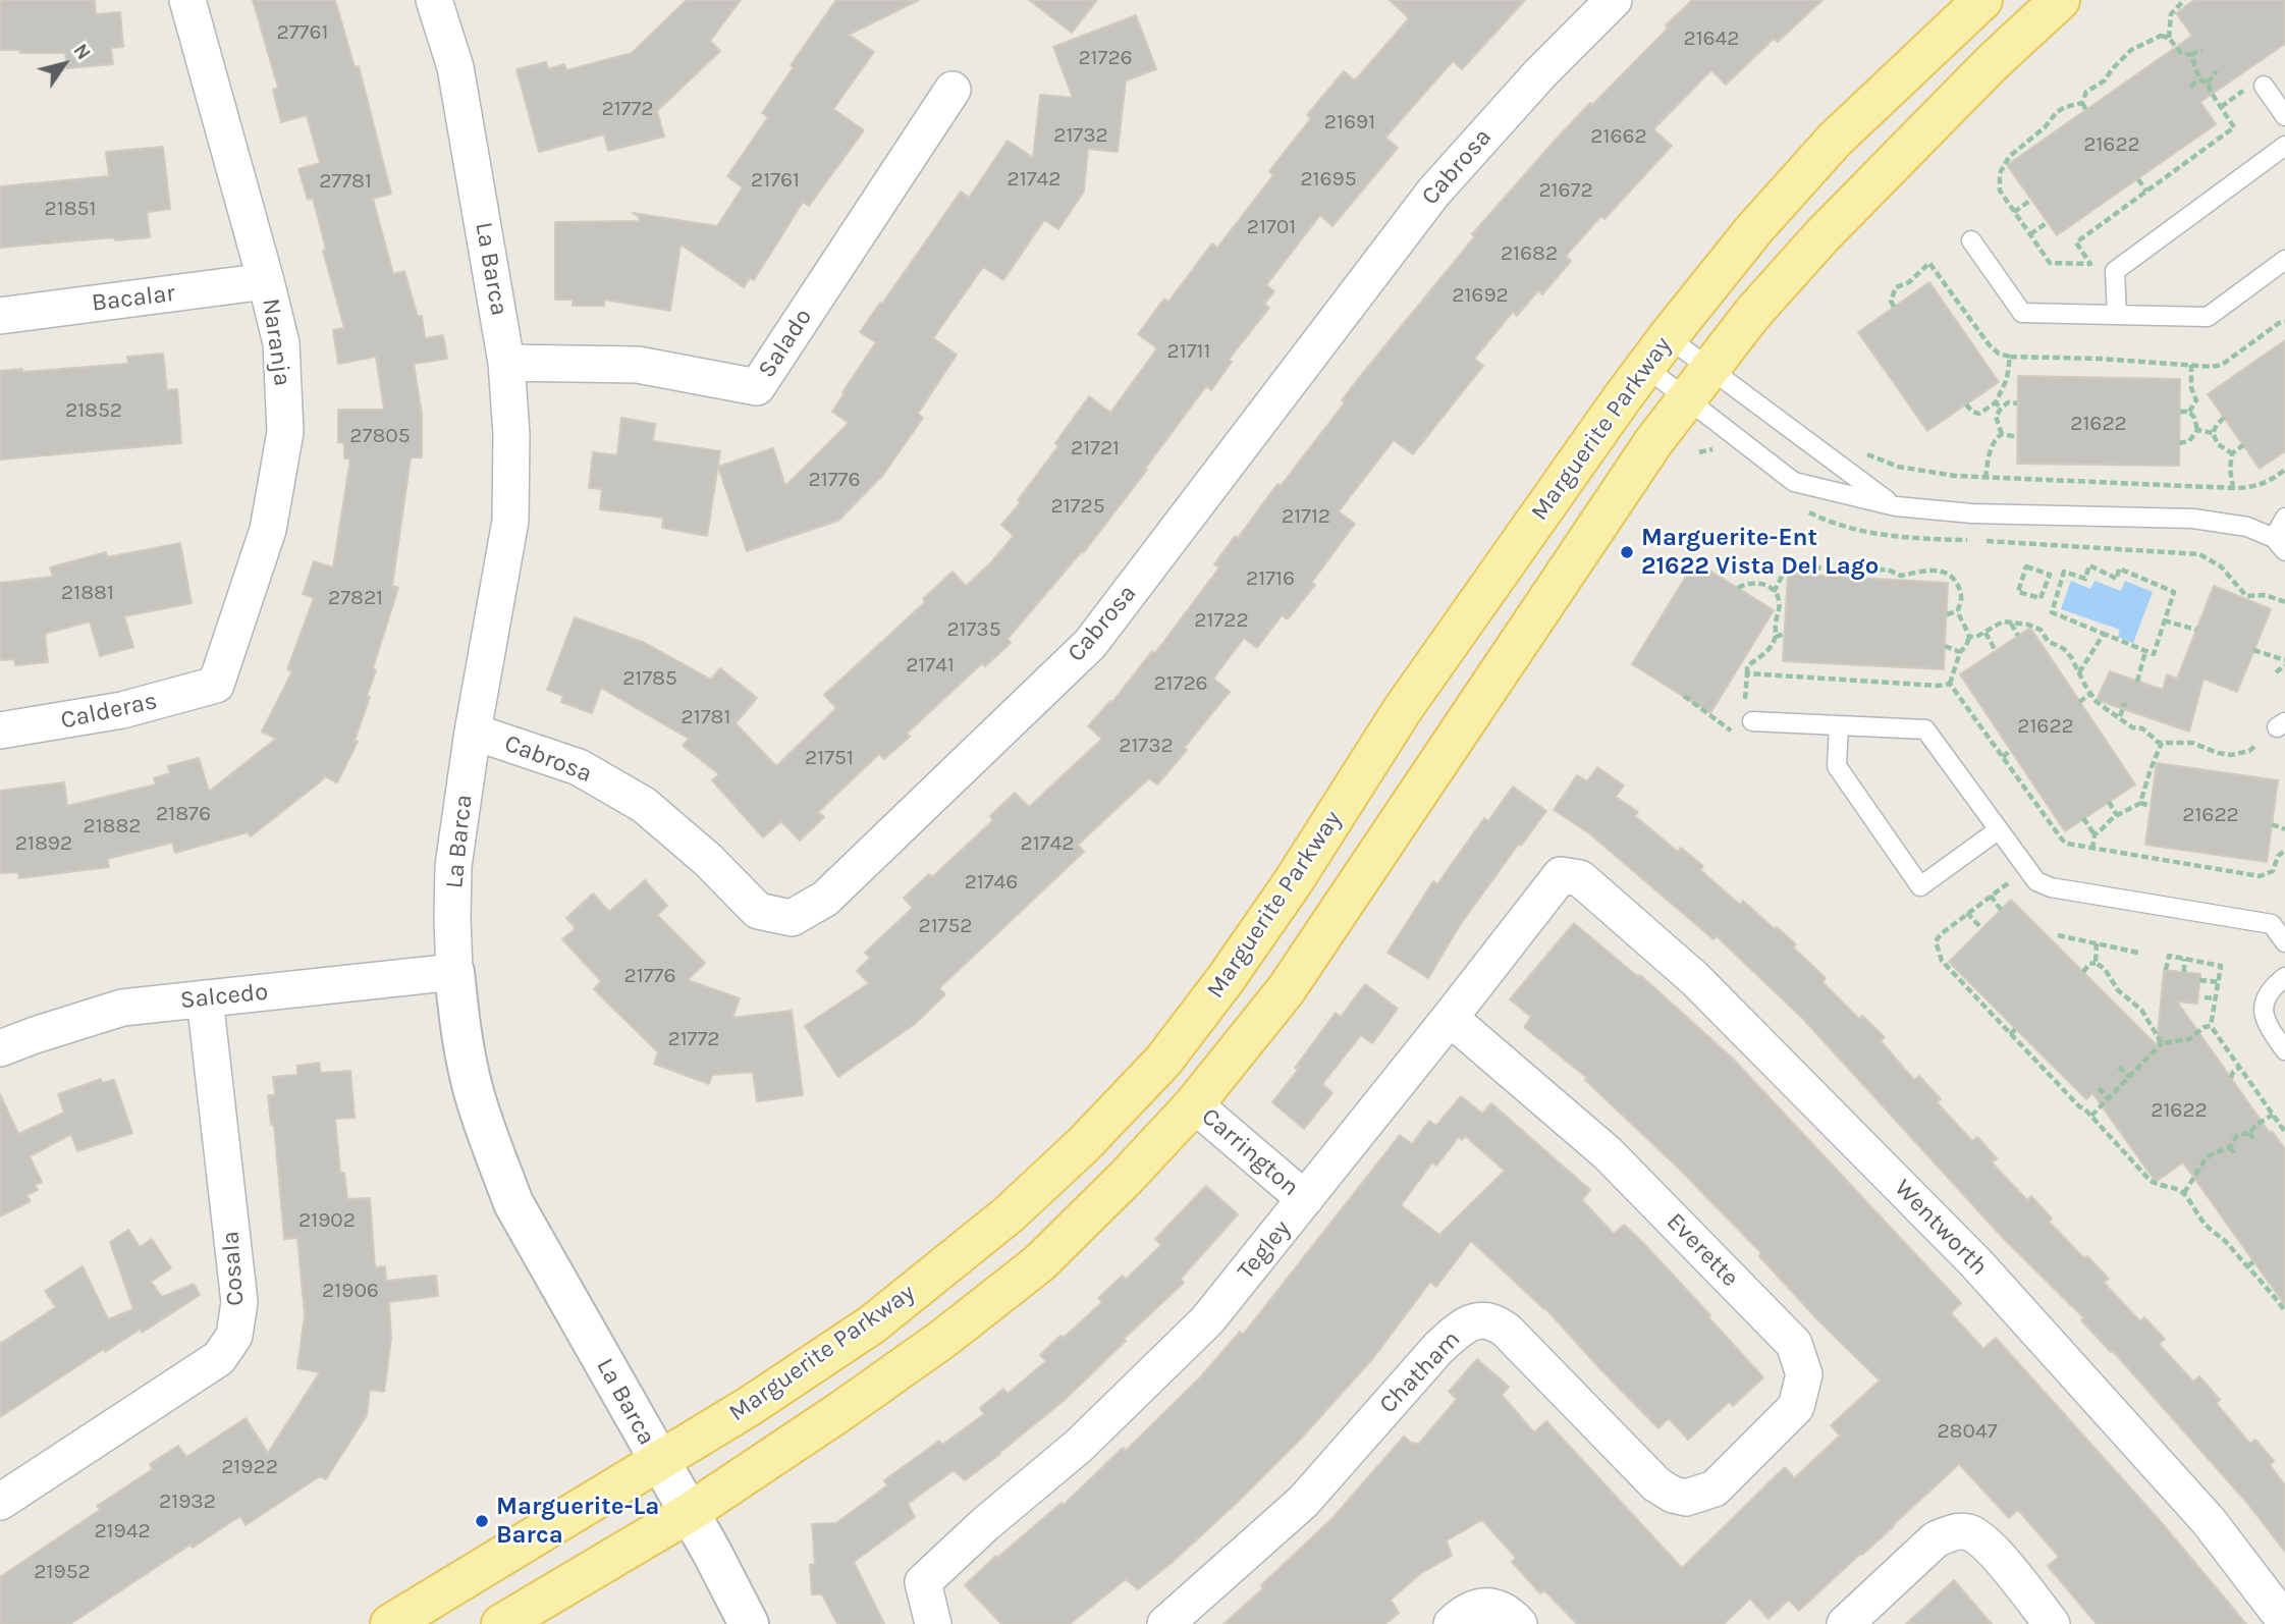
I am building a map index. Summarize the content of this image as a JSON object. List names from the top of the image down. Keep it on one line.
{"streets":{"main road":["Marguerite Parkway"],"street":["Cabrosa","La Barca","Bacalar","Naranja","Salado","Calderas","Salcedo","Carrington","Wentworth","Tegley","Everette","Cosala","Chatham"]},"crossings":[["Cabrosa","La Barca"],["La Barca","Salado"],["La Barca","Marguerite Parkway"],["La Barca","Salcedo"],["Bacalar","Naranja"],["Naranja","Calderas"],["Marguerite Parkway","Carrington"],["Salcedo","Cosala"],["Carrington","Tegley"],["Wentworth","Tegley"],["Tegley","Everette"],["Everette","Chatham"]],"places":["Marguerite-Ent 21622 Vista Del Lago","Marguerite-La Barca"],"house_numbers":["27761","21642","21726","21772","21691","21732","21662","21622","21742","21695","21761","27781","21672","21851","21701","21682","21692","21711","21852","21622","27805","21721","21776","21725","21712","21716","21881","27821","21722","21735","21741","21785","21726","21781","21622","21732","21751","21876","21622","21882","21892","21742","21746","21752","21776","21772","21622","21902","21906","28047","21922","21932","21942","21952"],"north":"top right"}
